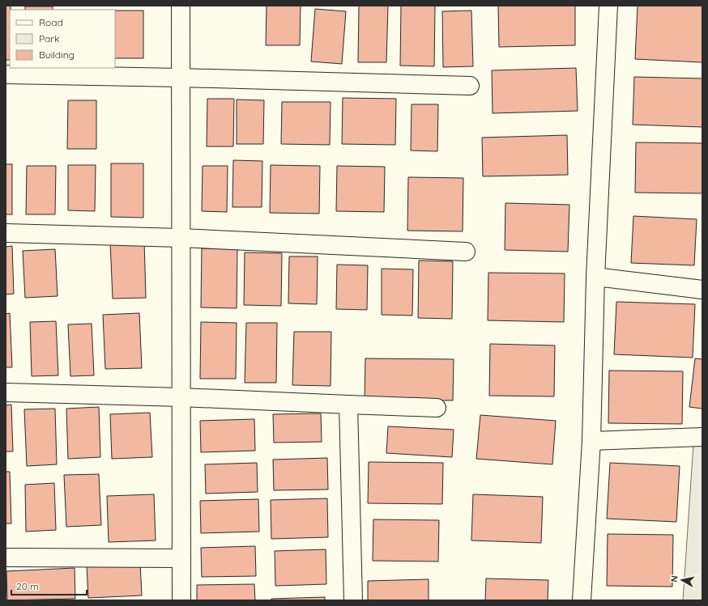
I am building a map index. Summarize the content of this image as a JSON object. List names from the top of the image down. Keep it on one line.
{"legend":["Road","Park","Building"],"scale_bar":"20 m","north":"left"}
